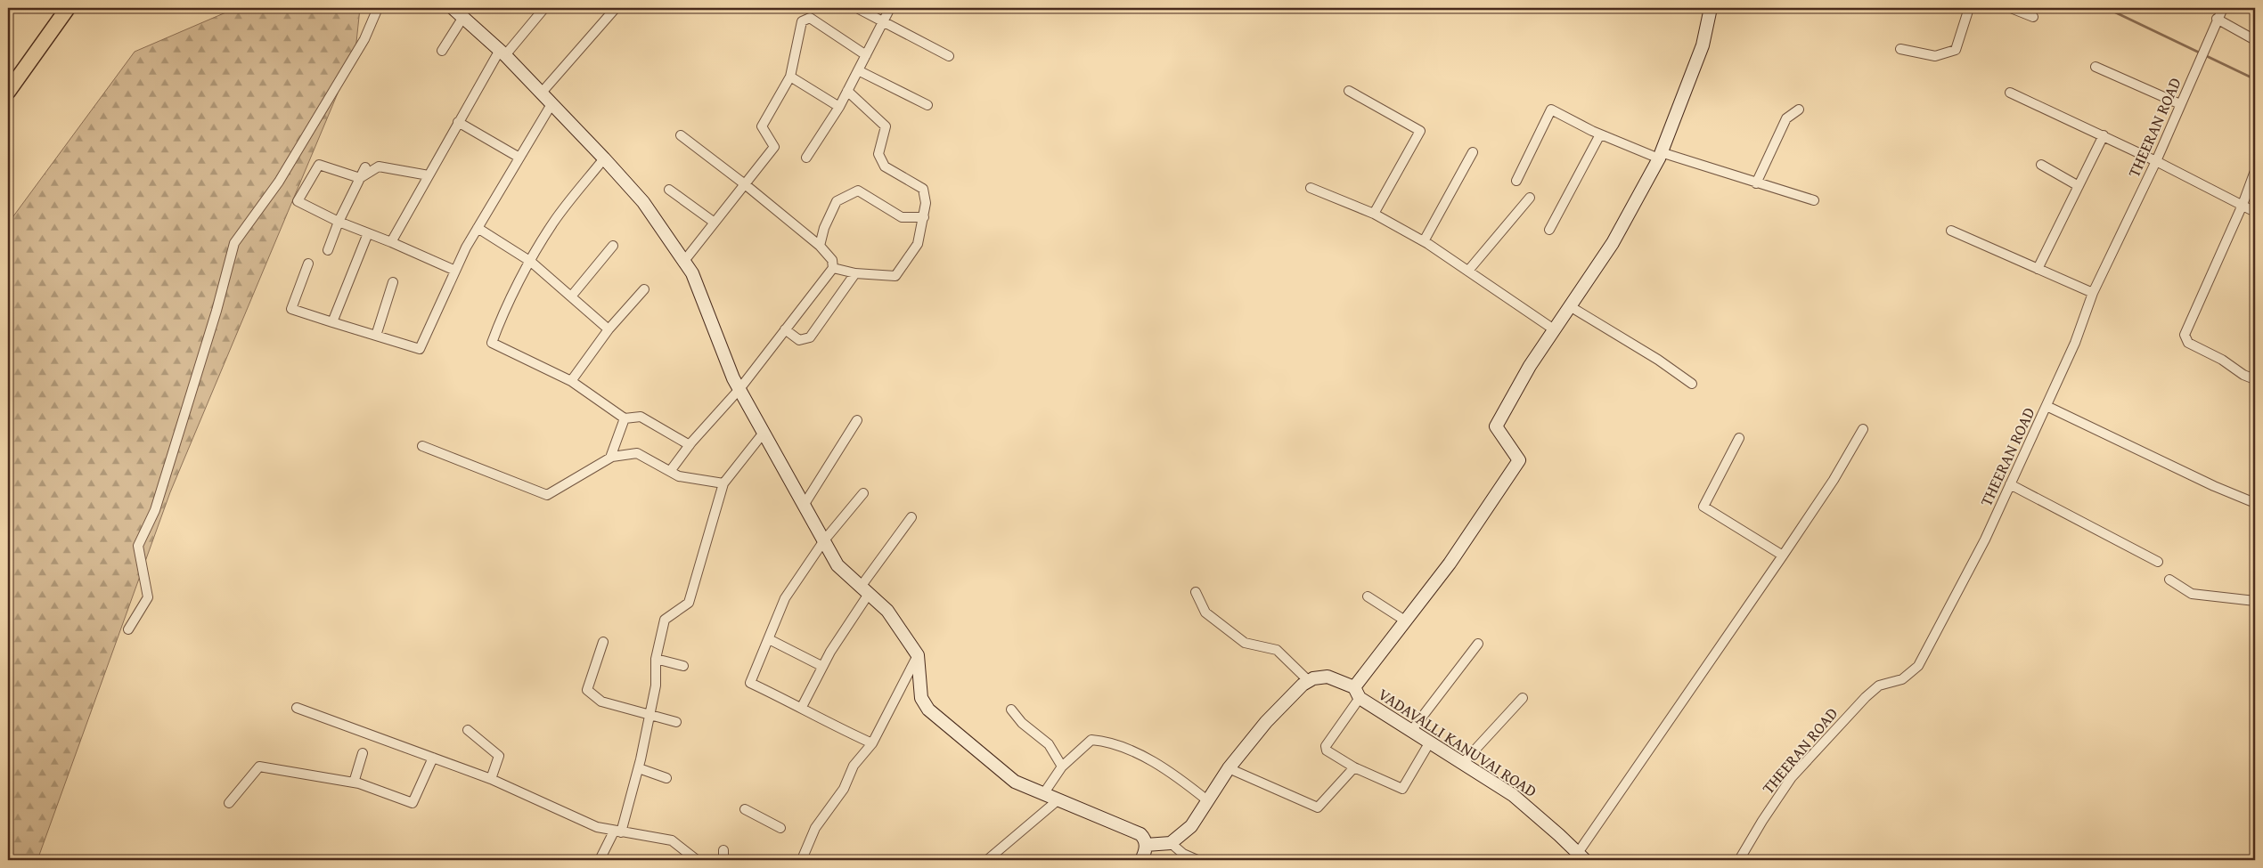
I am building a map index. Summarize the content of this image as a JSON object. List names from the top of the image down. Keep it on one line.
{"streets":{"street":["THEERAN ROAD","VADAVALLI KANUVAI ROAD"]}}
